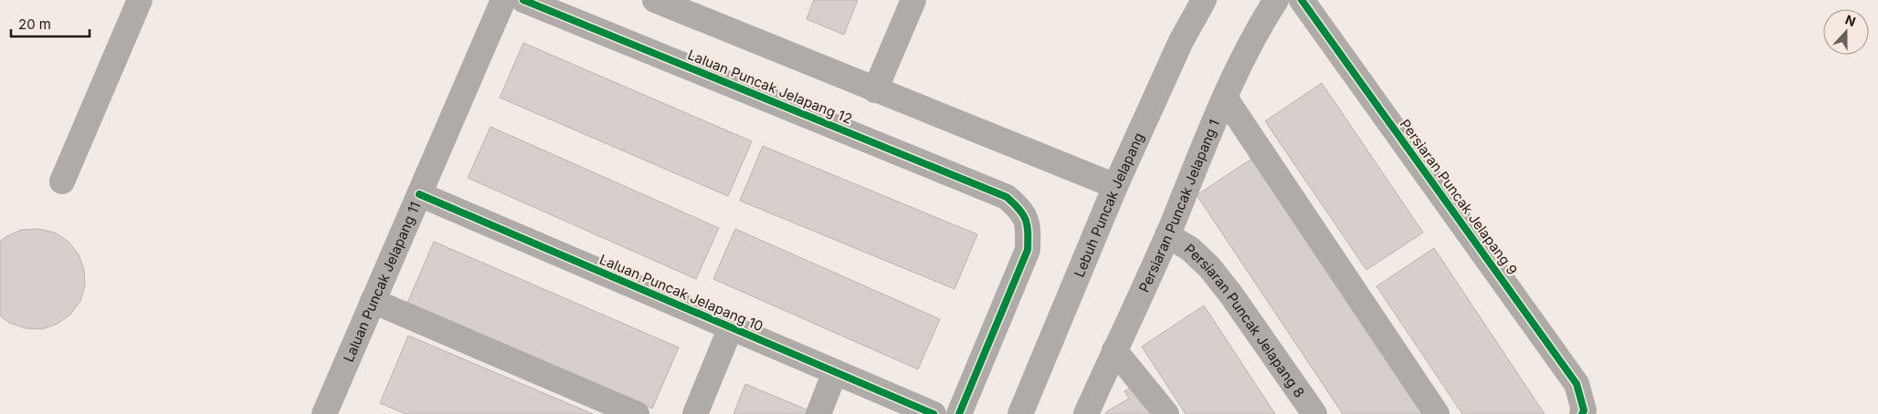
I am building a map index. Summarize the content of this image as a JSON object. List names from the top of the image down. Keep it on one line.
{"streets":{"street":["Laluan Puncak Jelapang 12","Persiaran Puncak Jelapang 9","Lebuh Puncak Jelapang","Persiaran Puncak Jelapang 1","Laluan Puncak Jelapang 11","Laluan Puncak Jelapang 10","Persiaran Puncak Jelapang 8"]},"crossings":[["Persiaran Puncak Jelapang 1","Persiaran Puncak Jelapang 8"],["Laluan Puncak Jelapang 11","Laluan Puncak Jelapang 10"]],"scale_bar":"20 m","north":"top"}
